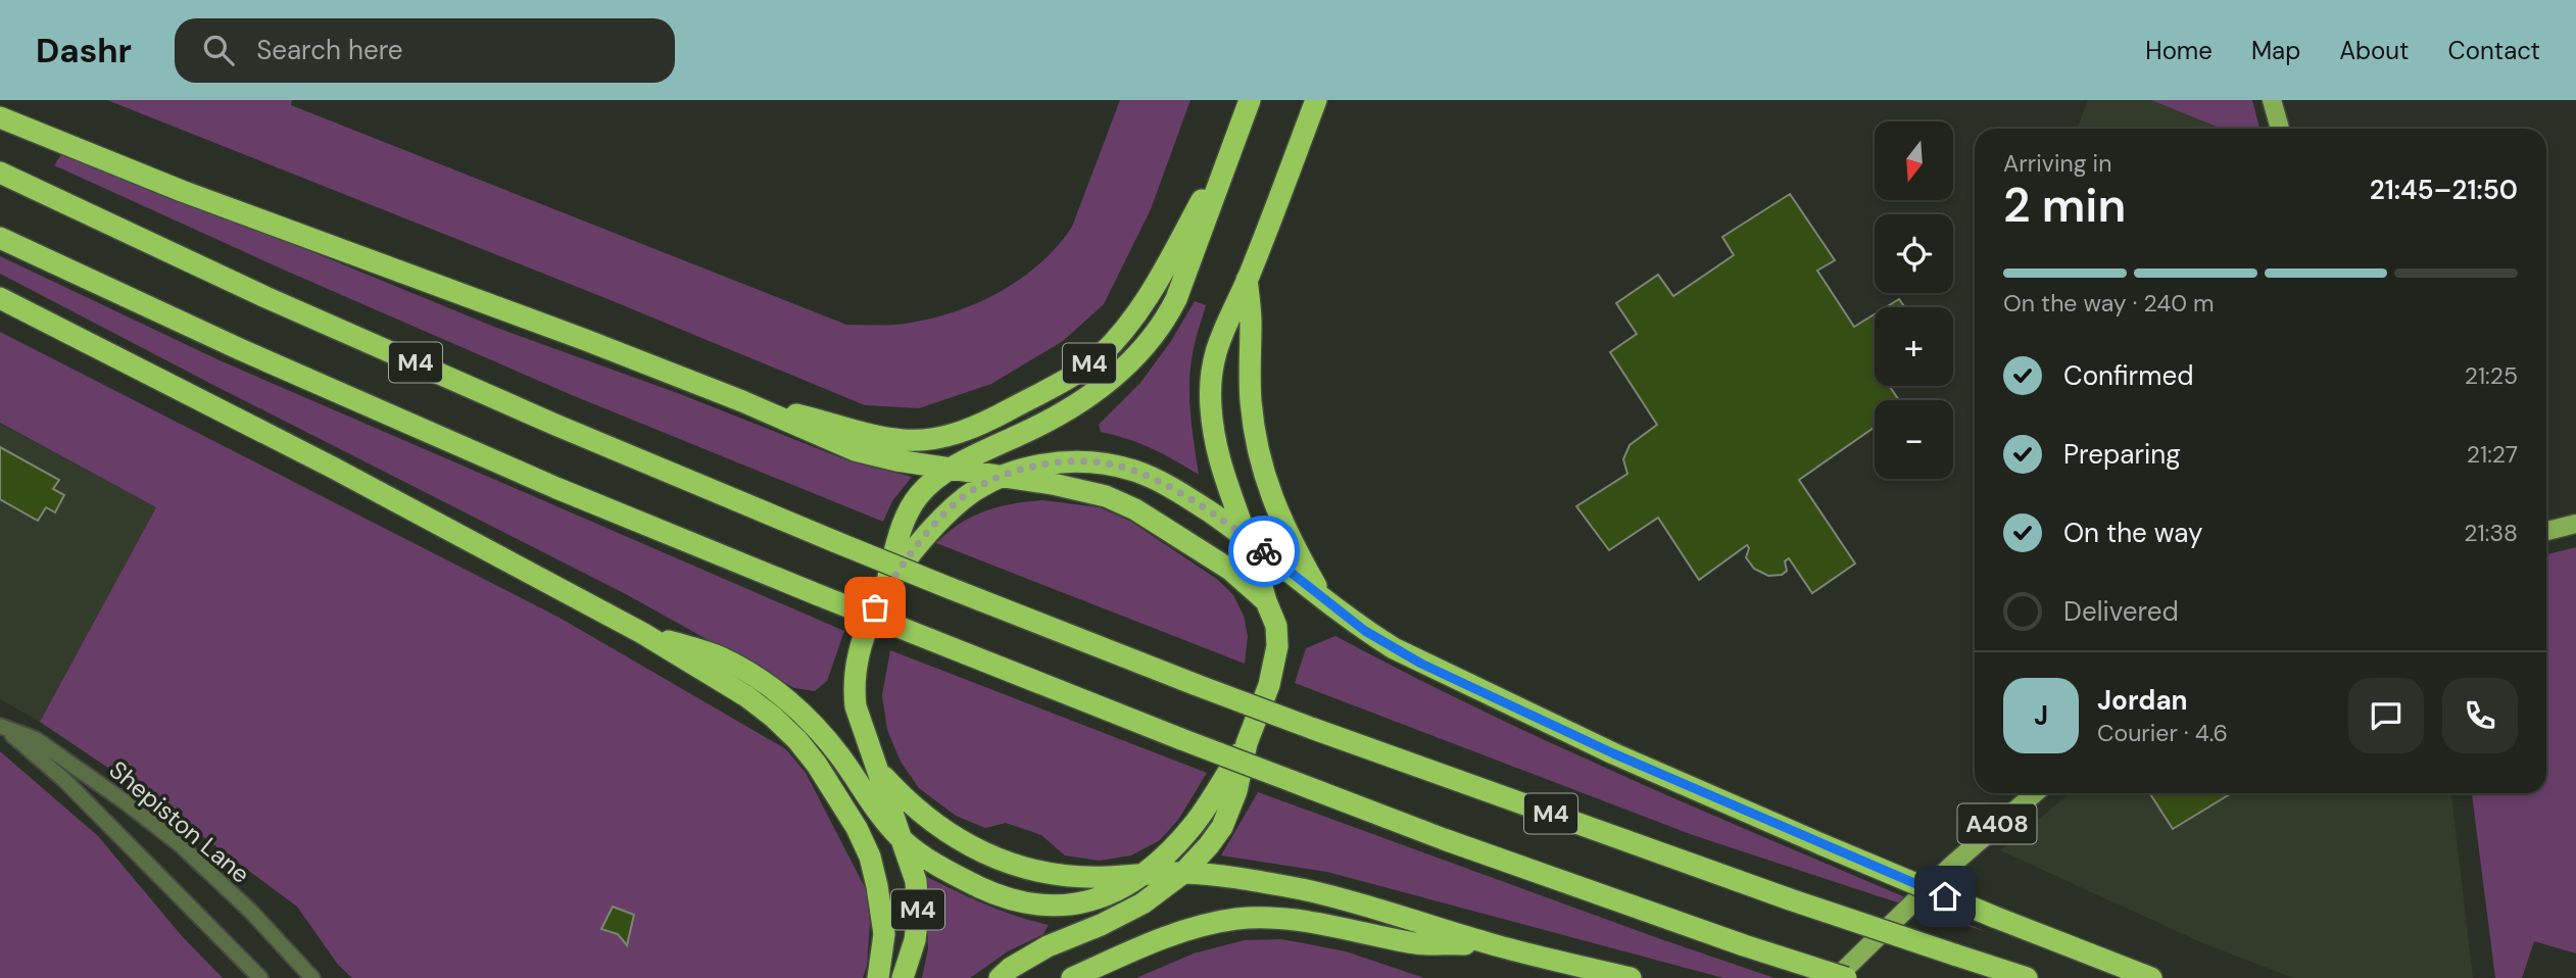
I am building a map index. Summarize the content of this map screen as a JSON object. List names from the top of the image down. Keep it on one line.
{"streets":{"highway":["M4"],"main road":["A408"],"street":["Shepiston Lane"]},"north":"bottom","page":{"header":"Dashr","search":"Search here","nav":["Home","Map","About","Contact"],"map_buttons":["+","−"],"heading":["2 min","Arriving in","21:45–21:50"],"panel":["Jordan","Courier · 4.6"],"bar":"On the way · 240 m","list":[["Confirmed","21:25"],["Preparing","21:27"],["On the way","21:38"],"Delivered"],"round":"J"}}
